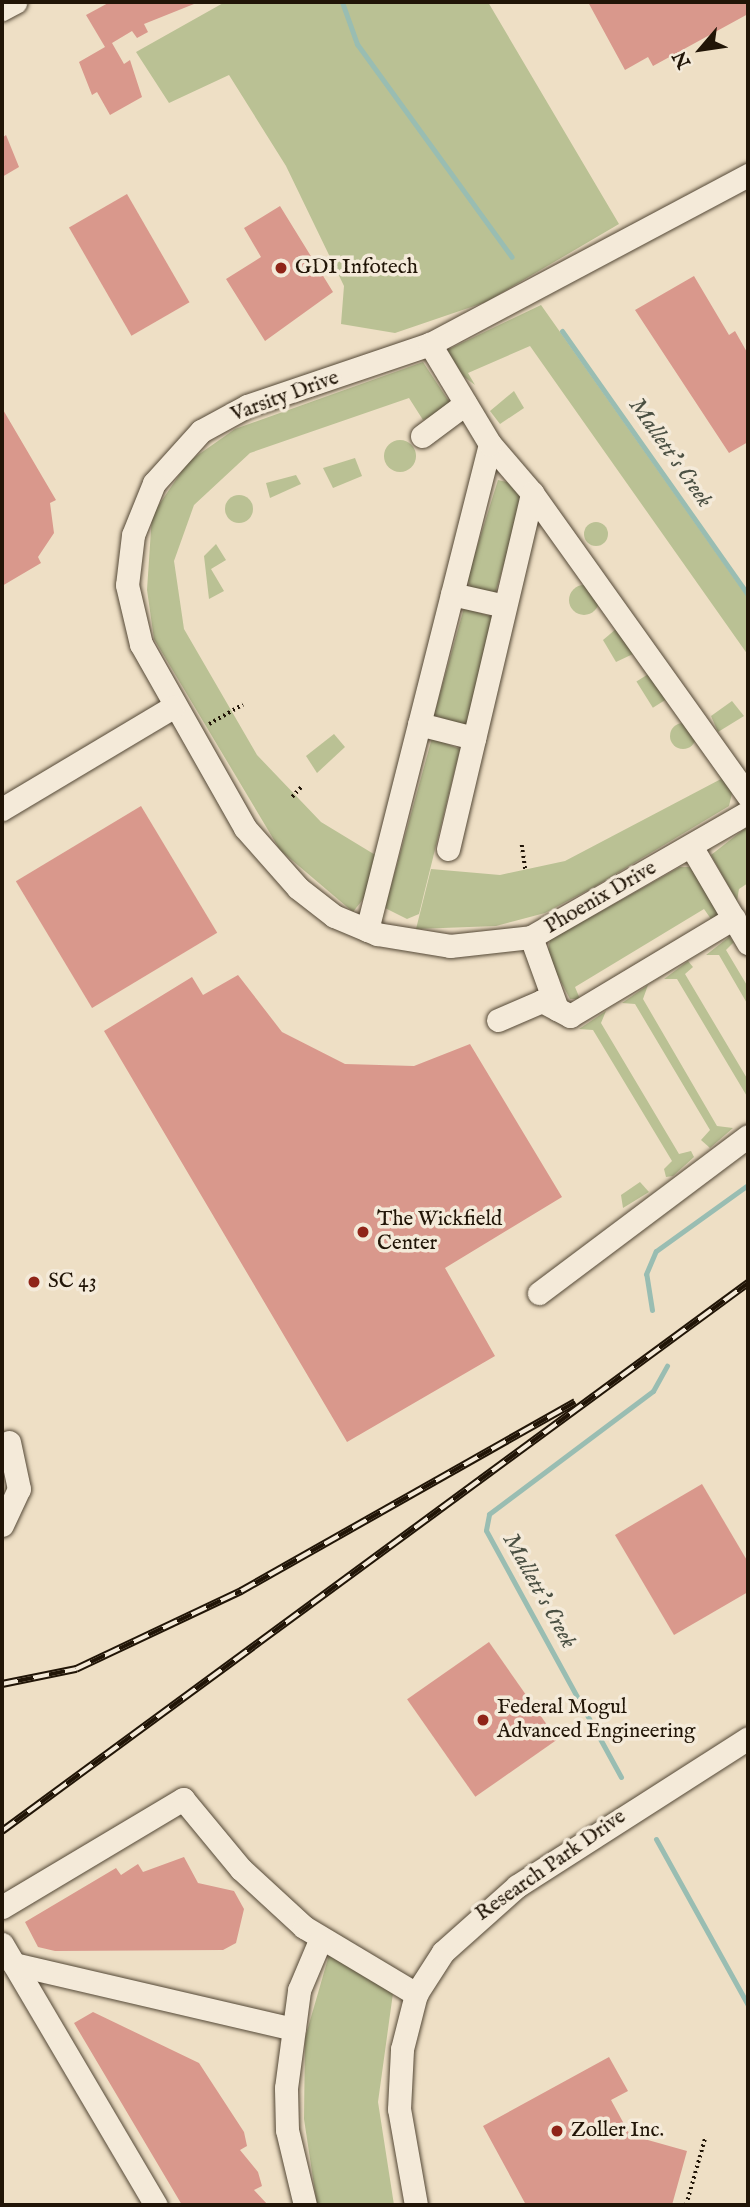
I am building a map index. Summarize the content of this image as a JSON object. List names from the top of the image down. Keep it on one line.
{"streets":{"street":["Varsity Drive","Phoenix Drive","Research Park Drive"]},"crossings":[["Varsity Drive","Phoenix Drive"]],"water":["Mallett's Creek"],"places":["GDI Infotech","The Wickfield Center","SC 43","Federal Mogul Advanced Engineering","Zoller Inc."],"north":"bottom left"}
